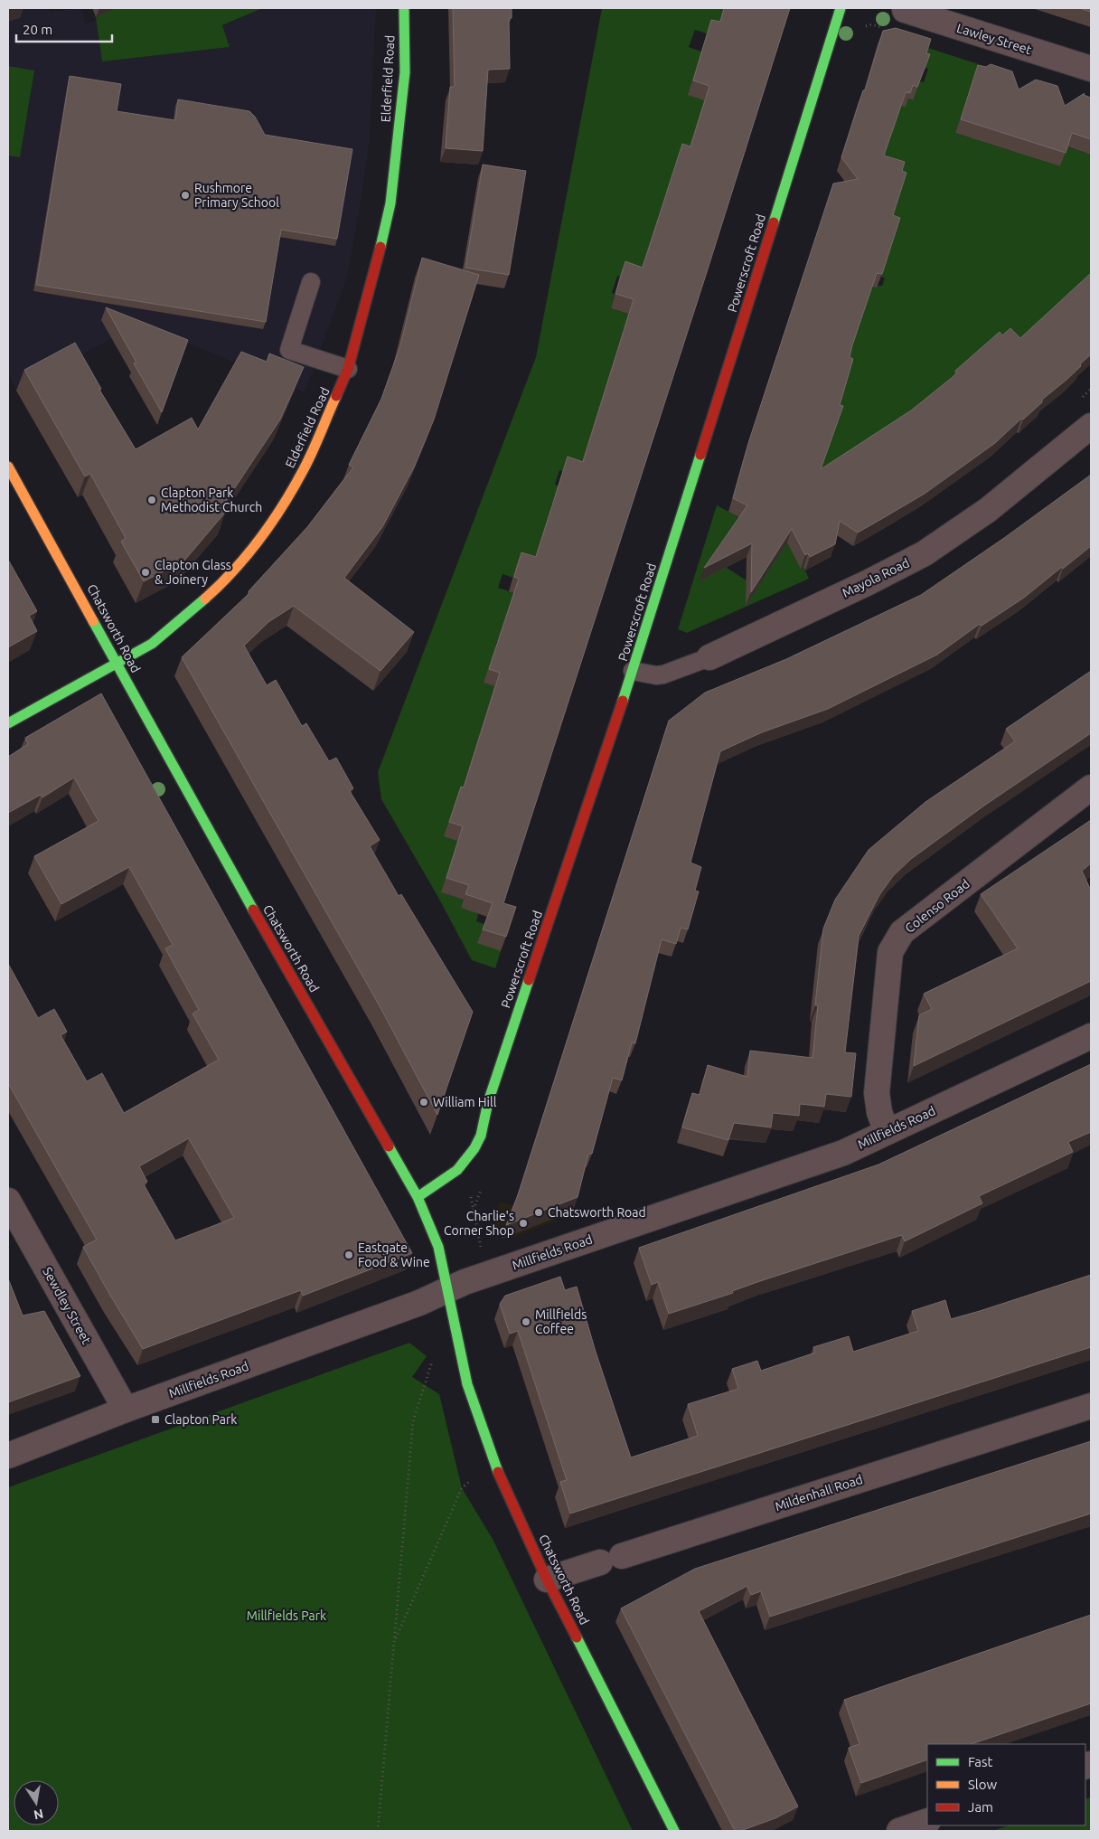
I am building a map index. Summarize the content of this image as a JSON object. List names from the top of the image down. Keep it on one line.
{"streets":{"street":["Lawley Street","Elderfield Road","Powerscroft Road","Mayola Road","Chatsworth Road","Colenso Road","Millfields Road","Sewdley Street","Mildenhall Road"]},"crossings":[["Elderfield Road","Chatsworth Road"],["Powerscroft Road","Mayola Road"],["Powerscroft Road","Chatsworth Road"],["Chatsworth Road","Millfields Road"],["Chatsworth Road","Mildenhall Road"],["Colenso Road","Millfields Road"],["Millfields Road","Sewdley Street"]],"parks":["Millfields Park"],"places":{"other":["Rushmore Primary School","Clapton Park Methodist Church","Clapton Glass & Joinery","William Hill","Chatsworth Road","Charlie's Corner Shop","Eastgate Food & Wine","Millfields Coffee"],"transit":["Clapton Park"]},"legend":["Fast","Slow","Jam"],"scale_bar":"20 m","north":"bottom"}
